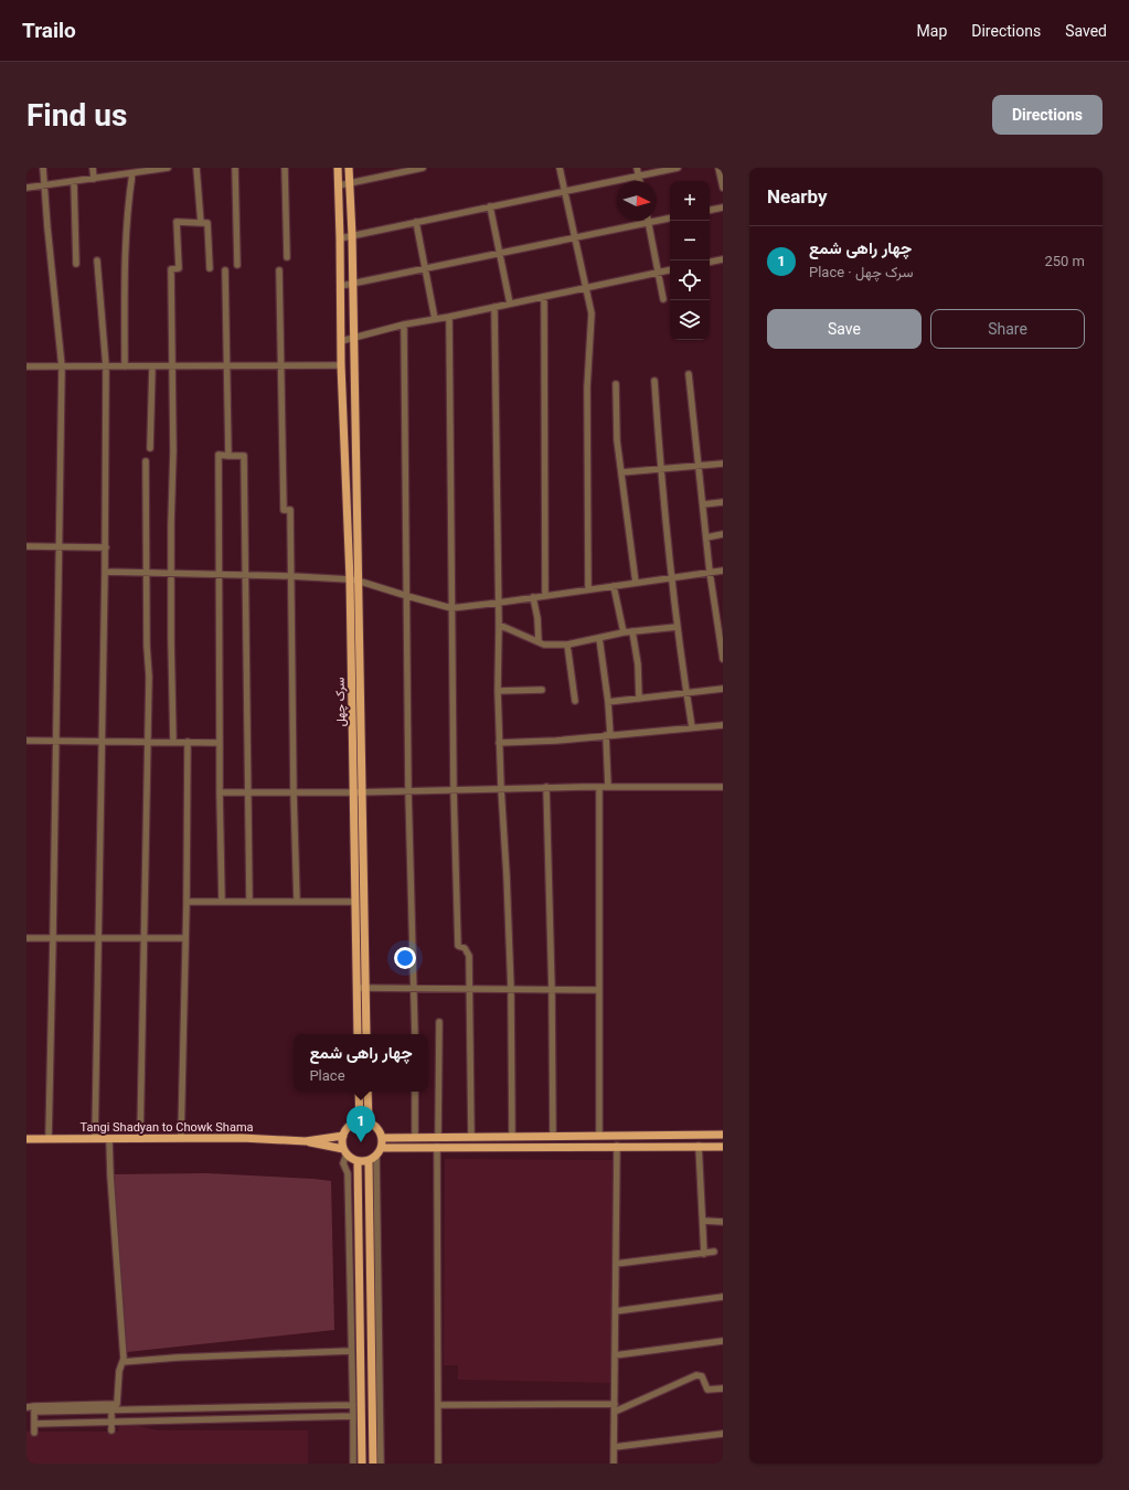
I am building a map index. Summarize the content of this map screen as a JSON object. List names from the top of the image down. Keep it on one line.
{"streets":{"main road":["سرک چهل","Tangi Shadyan to Chowk Shama"]},"north":"right","page":{"header":"Trailo","nav":["Map","Directions","Saved"],"buttons":["Directions",["Save","Share"]],"title":"Find us","heading":"Nearby","map_buttons":["+","−"],"list":[{"mark":"1","name":"چهار راهی شمع","note":"Place · سرک چهل","value":"250 m"}],"popup":["چهار راهی شمع","Place"],"pins":"1"}}
